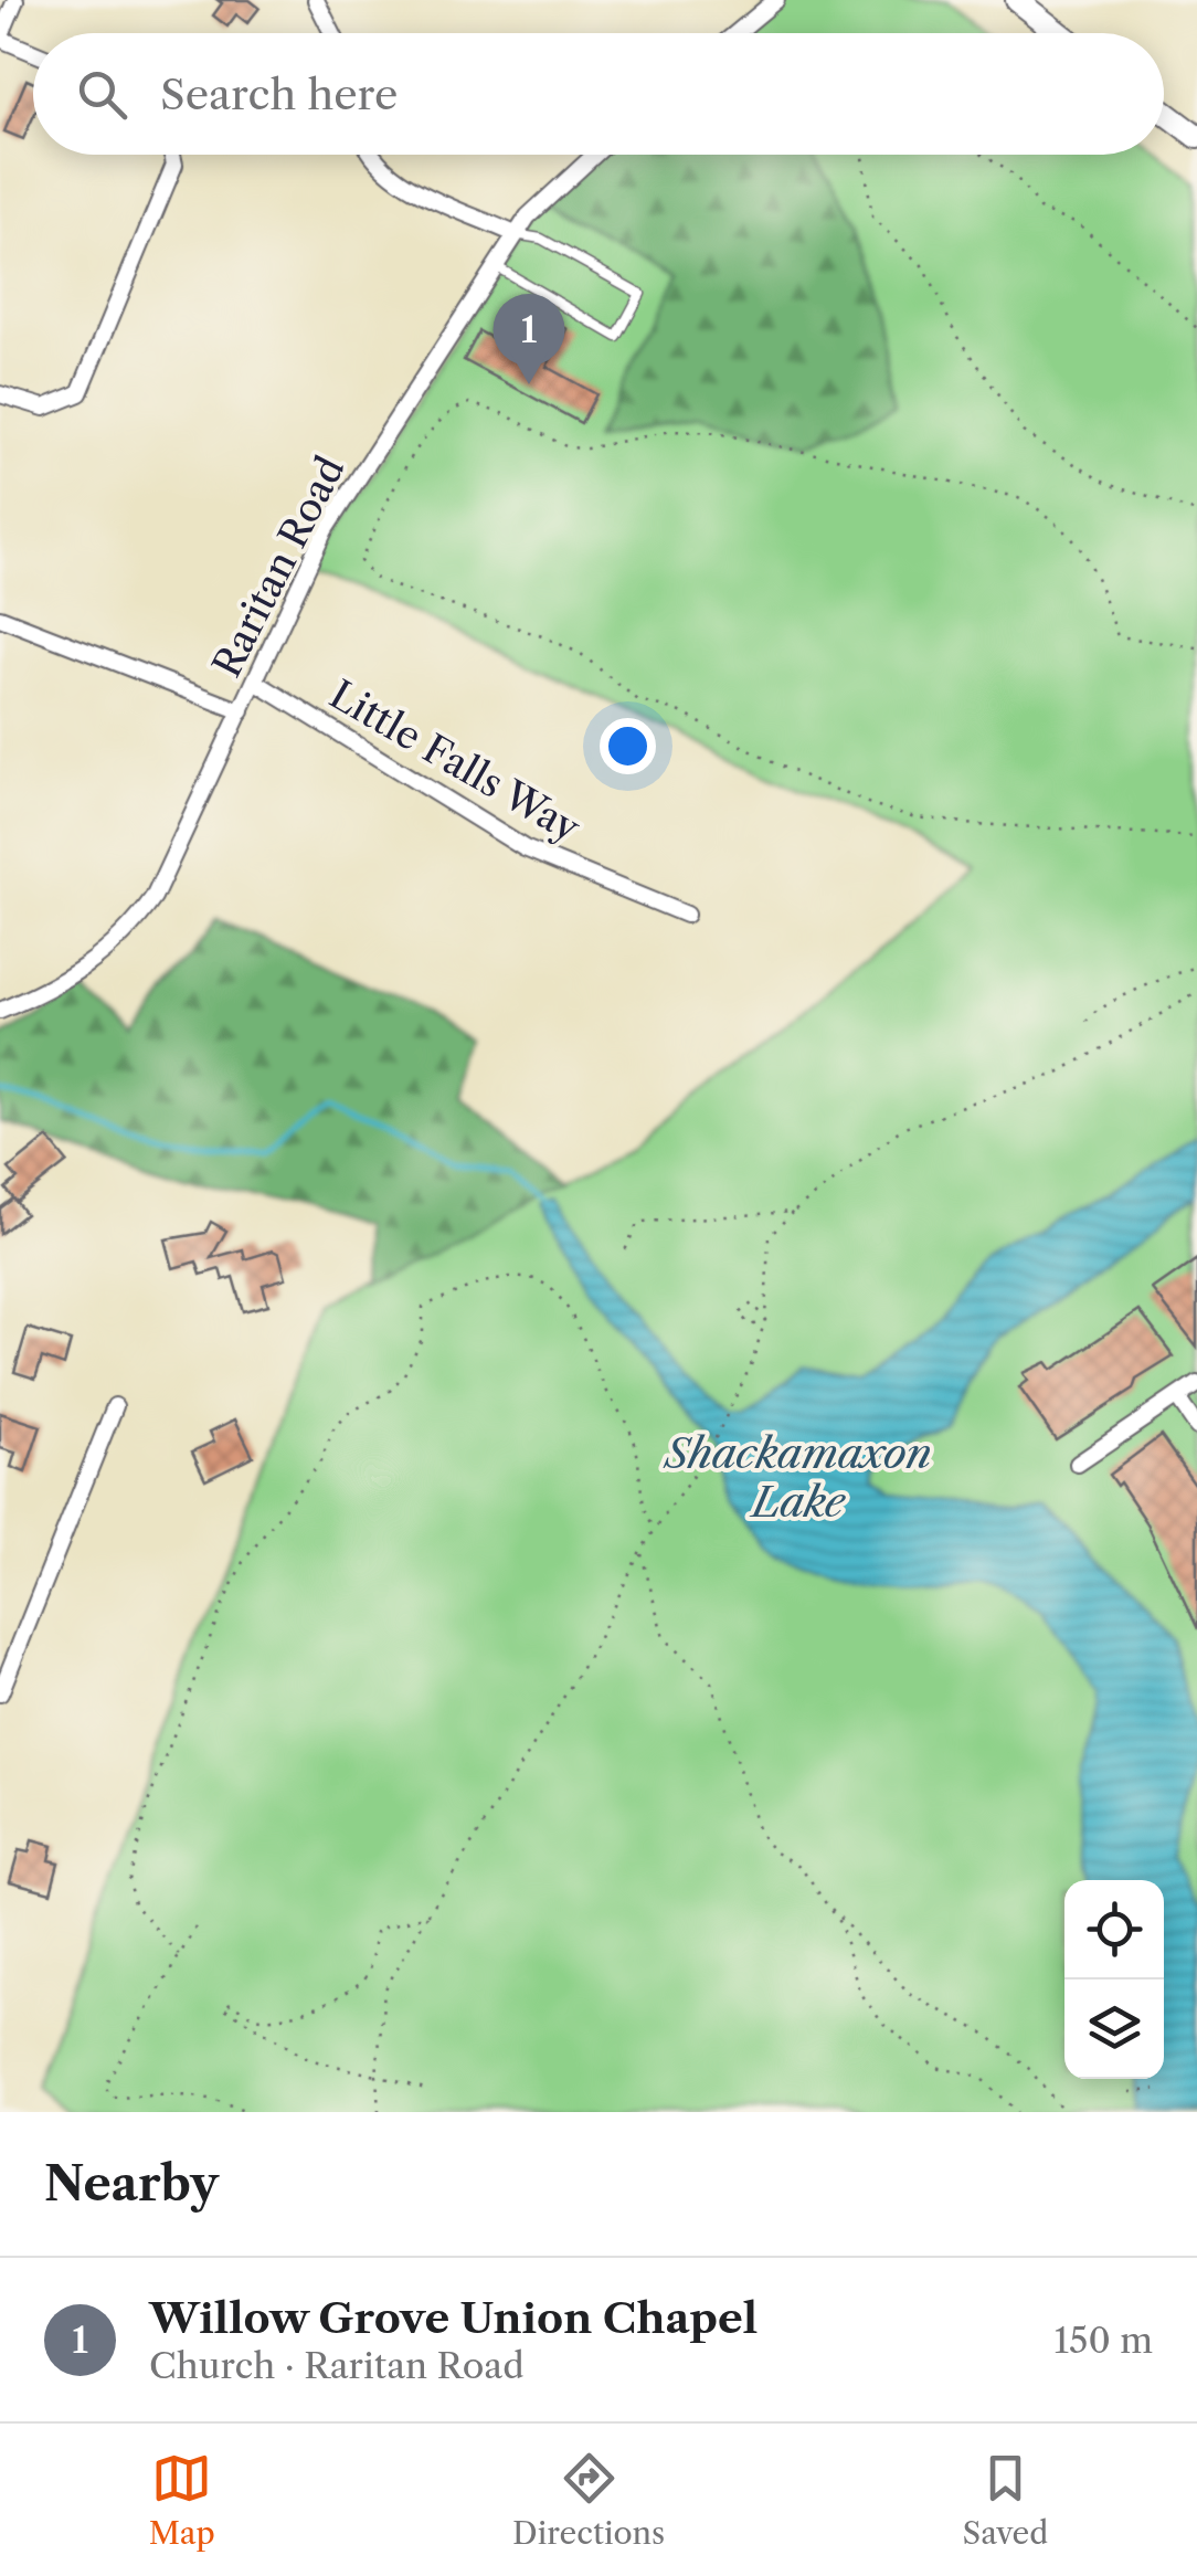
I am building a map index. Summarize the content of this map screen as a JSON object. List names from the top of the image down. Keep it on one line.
{"streets":{"street":["Raritan Road","Little Falls Way"]},"crossings":[["Raritan Road","Little Falls Way"]],"water":["Shackamaxon Lake"],"page":{"search":"Search here","pins":"1","heading":"Nearby","list":[{"mark":"1","name":"Willow Grove Union Chapel","note":"Church · Raritan Road","value":"150 m"}],"nav":["Map","Directions","Saved"]}}
